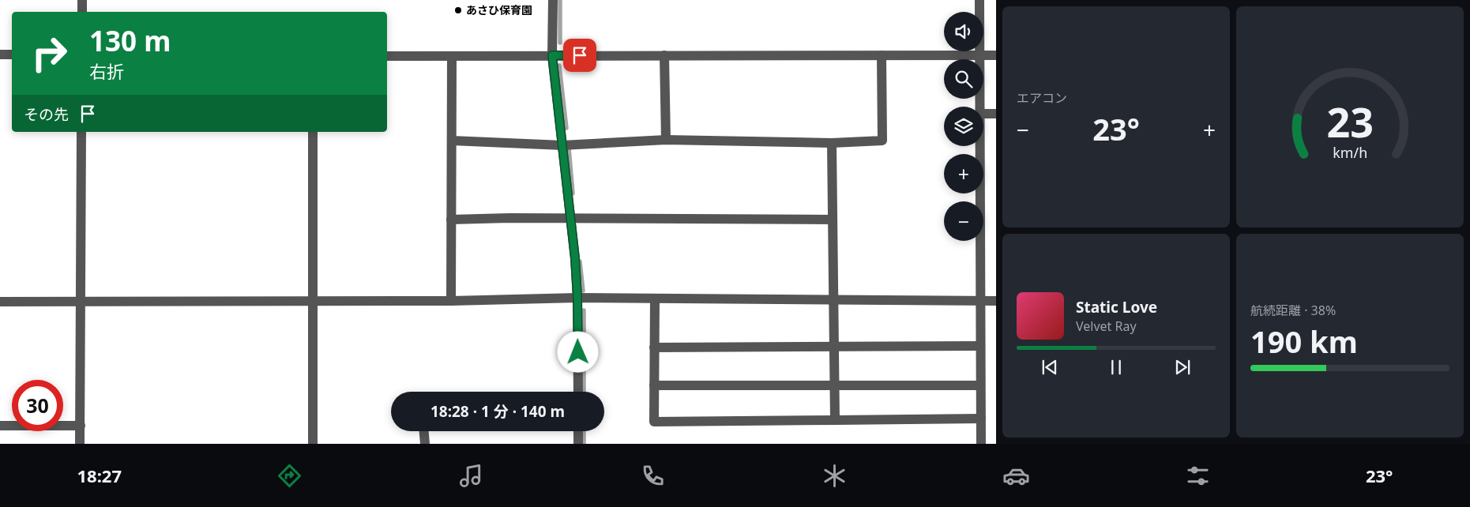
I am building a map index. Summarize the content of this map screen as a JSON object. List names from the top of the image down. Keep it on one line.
{"places":["あさひ保育園"],"page":{"tile":["エアコン",["航続距離 · 38%","190 km"]],"map_buttons":["+","−"],"turn":["130 m","右折"],"then":"その先","heat":["−","23°","+"],"song":["Static Love","Velvet Ray"],"limit":"30","trip":"18:28 · 1 分 · 140 m","tabs":["18:27","23°"],"gauge":["23","km/h"]}}
